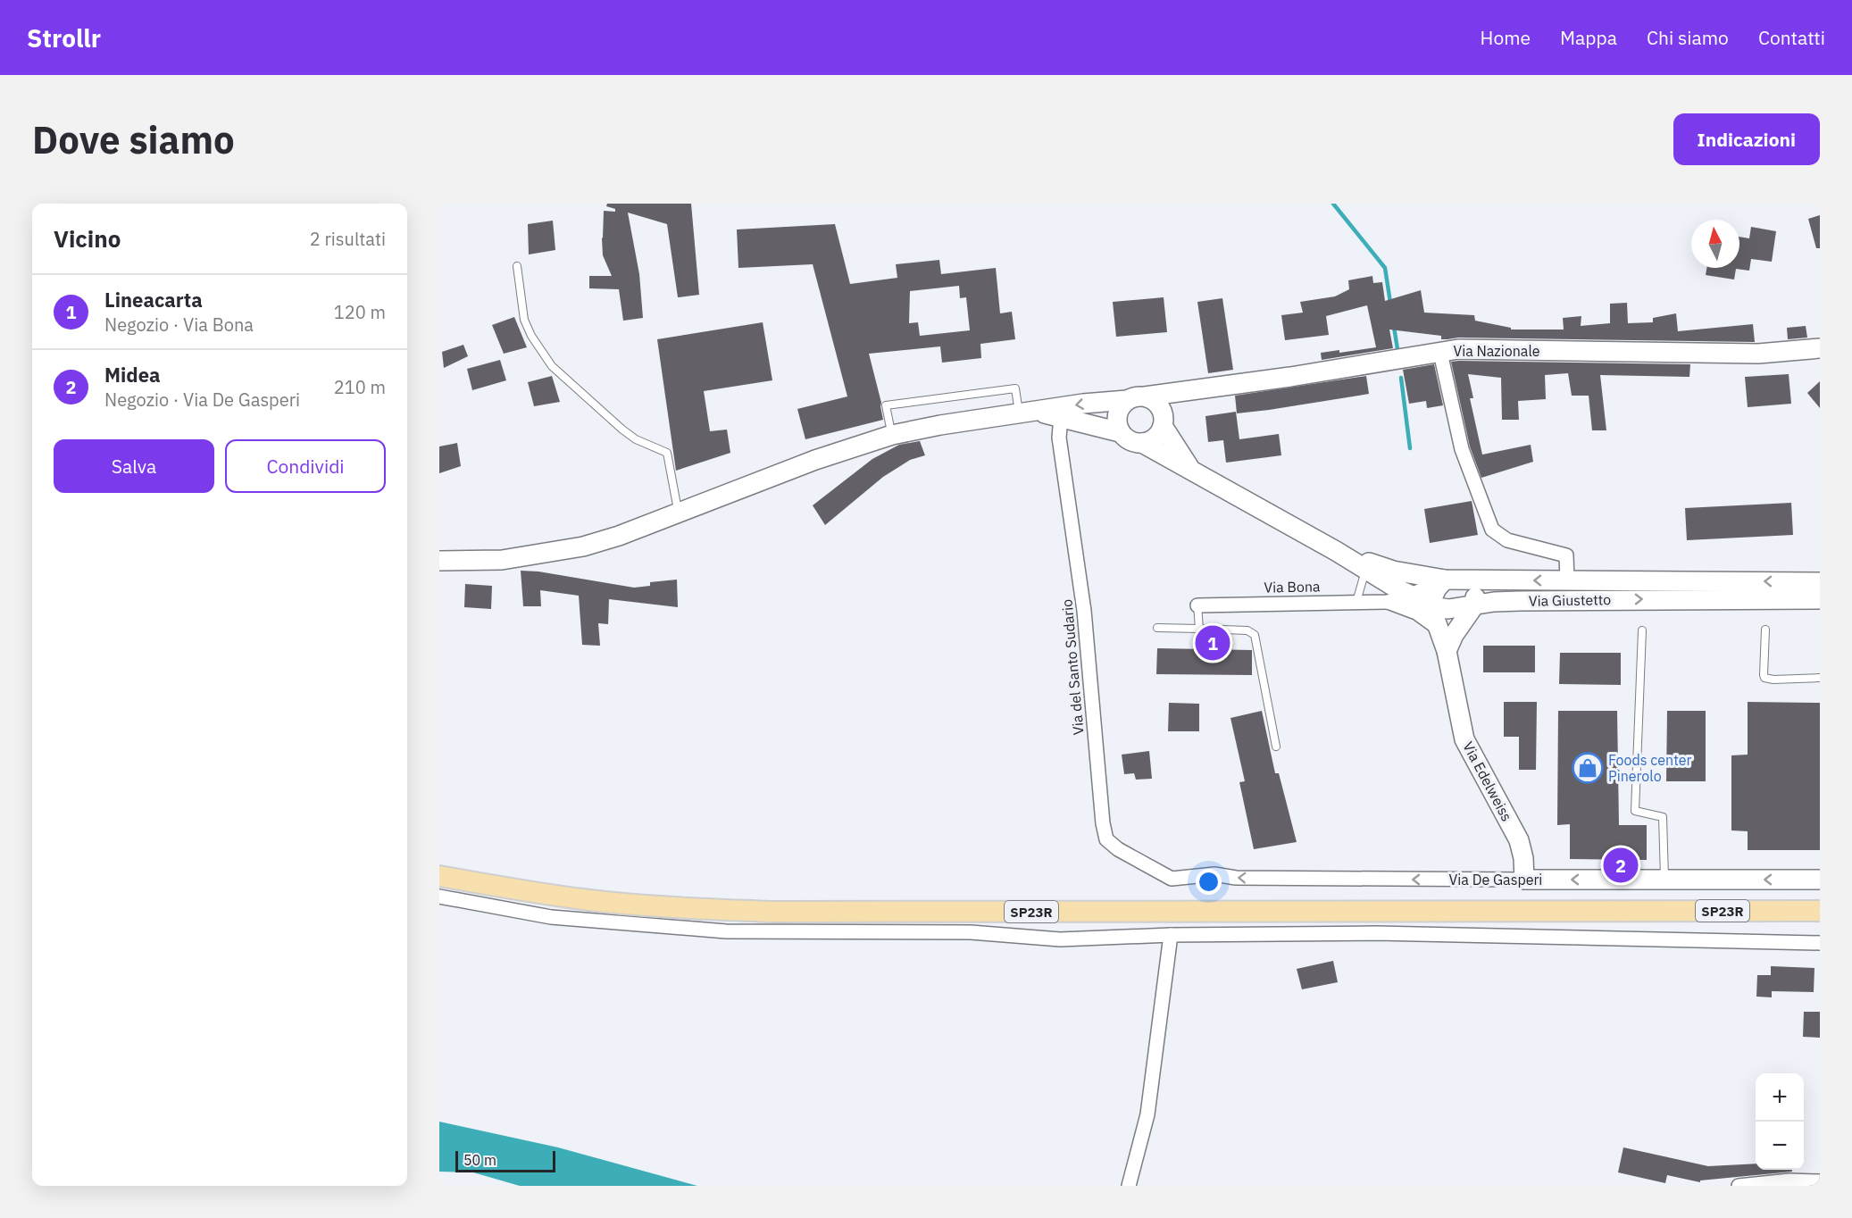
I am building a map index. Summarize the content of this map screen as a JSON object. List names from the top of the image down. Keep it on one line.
{"streets":{"main road":["Via Nazionale","Via Giustetto","Via Edelweiss","Via De Gasperi","SP23R"],"street":["Via Bona","Via del Santo Sudario"]},"crossings":[["Via Nazionale","Via Giustetto"],["Via Giustetto","Via Edelweiss"],["Via del Santo Sudario","Via De Gasperi"],["Via Edelweiss","Via De Gasperi"]],"places":{"shop":["Foods center Pinerolo"]},"scale_bar":"50 m","north":"top","page":{"header":"Strollr","nav":["Home","Mappa","Chi siamo","Contatti"],"buttons":["Indicazioni",["Salva","Condividi"]],"title":"Dove siamo","heading":["Vicino","2 risultati"],"list":[{"mark":"1","name":"Lineacarta","note":"Negozio · Via Bona","value":"120 m"},{"mark":"2","name":"Midea","note":"Negozio · Via De Gasperi","value":"210 m"}],"pins":["1","2"],"map_buttons":["+","−"],"scale":"50 m"}}
